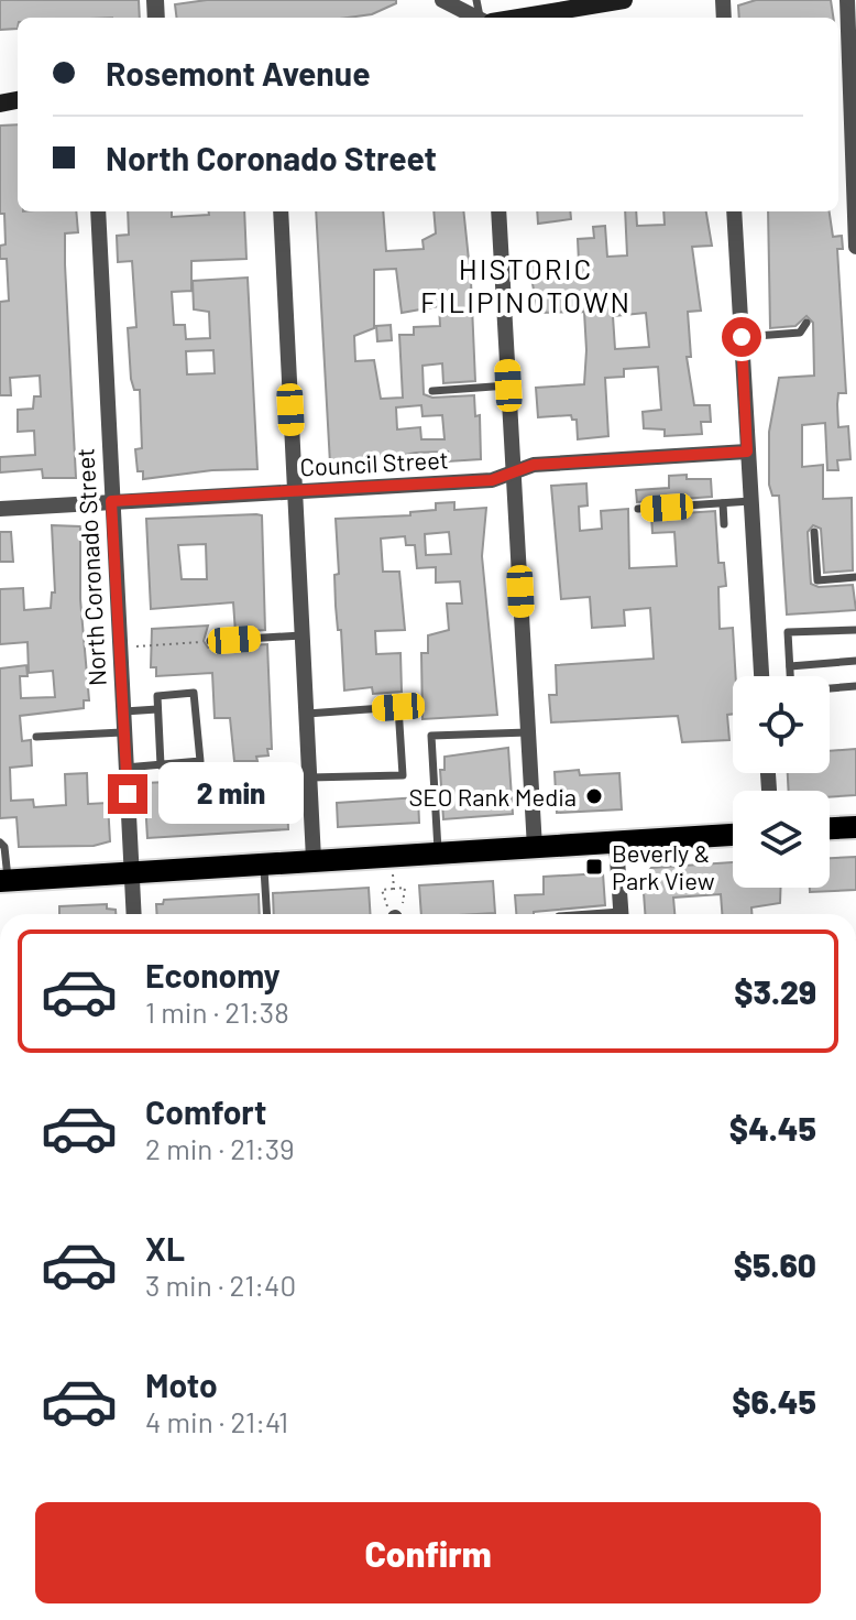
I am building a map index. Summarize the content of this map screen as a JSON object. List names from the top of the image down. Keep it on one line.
{"streets":{"street":["Council Street","North Coronado Street"]},"crossings":[["Council Street","North Coronado Street"]],"districts":["HISTORIC FILIPINOTOWN"],"places":{"other":["SEO Rank Media"],"transit":["Beverly & Park View"]},"page":{"banner":["Rosemont Avenue","North Coronado Street"],"bubble":"2 min","list":[{"name":"Economy","note":"1 min · 21:38","value":"$3.29"},{"name":"Comfort","note":"2 min · 21:39","value":"$4.45"},{"name":"XL","note":"3 min · 21:40","value":"$5.60"},{"name":"Moto","note":"4 min · 21:41","value":"$6.45"}],"buttons":"Confirm"}}
